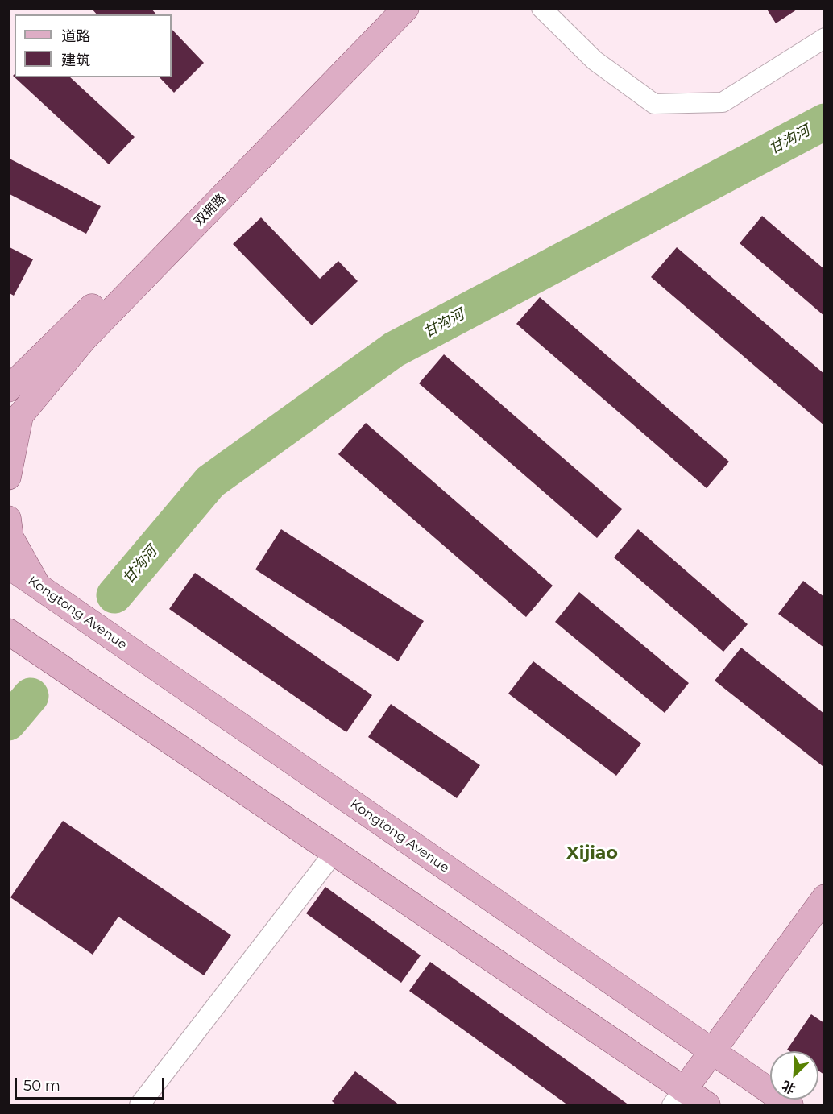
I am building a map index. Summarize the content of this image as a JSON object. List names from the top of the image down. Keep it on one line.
{"streets":{"main road":["双拥路","Kongtong Avenue"]},"districts":["Xijiao"],"water":["甘沟河"],"legend":["道路","建筑"],"scale_bar":"50 m","north":"bottom left"}
